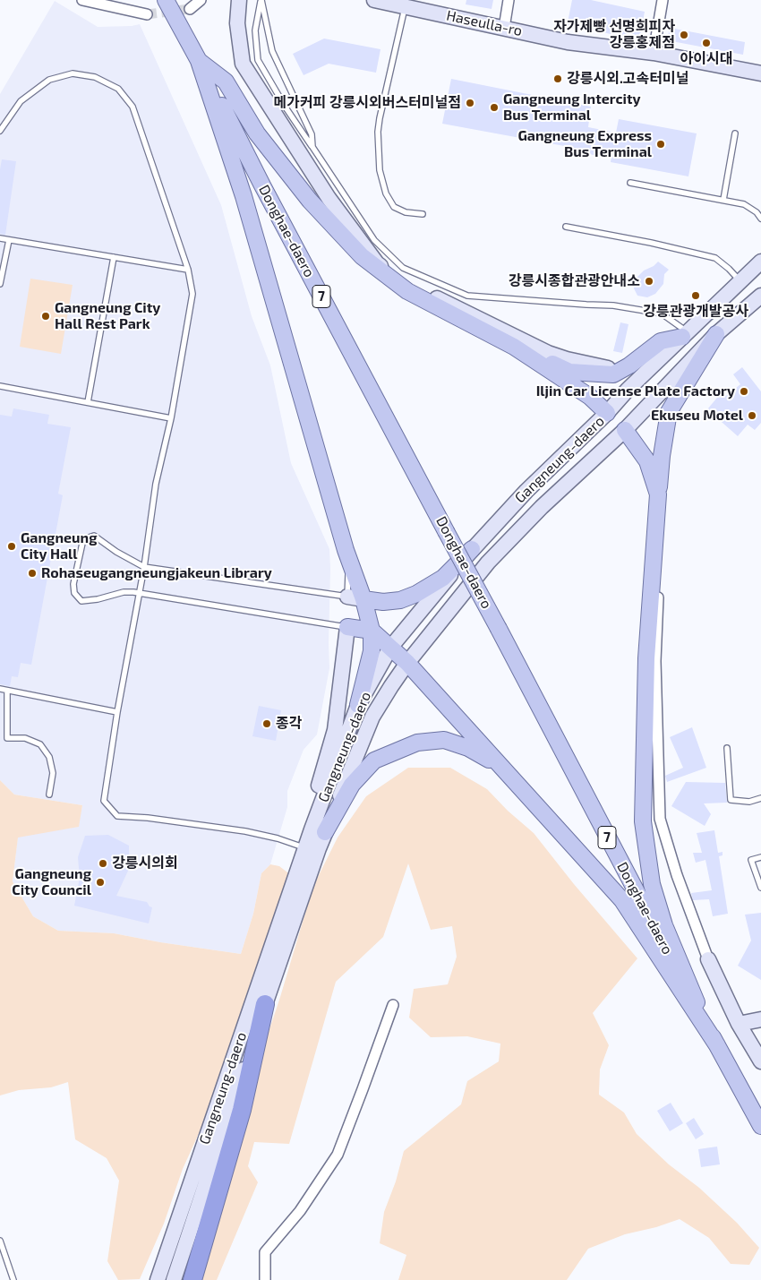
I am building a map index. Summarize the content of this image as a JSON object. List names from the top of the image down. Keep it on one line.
{"streets":{"main road":["Donghae-daero","7"],"street":["Haseulla-ro","Gangneung-daero"]},"places":["자가제빵 선명희피자 강릉홍제점","아이시대","강릉시외.고속터미널","메가커피 강릉시외버스터미널점","Gangneung Intercity Bus Terminal","Gangneung Express Bus Terminal","강릉시종합관광안내소","강릉관광개발공사","Gangneung City Hall Rest Park","Iljin Car License Plate Factory","Ekuseu Motel","Gangneung City Hall","Rohaseugangneungjakeun Library","종각","강릉시의회","Gangneung City Council"]}
